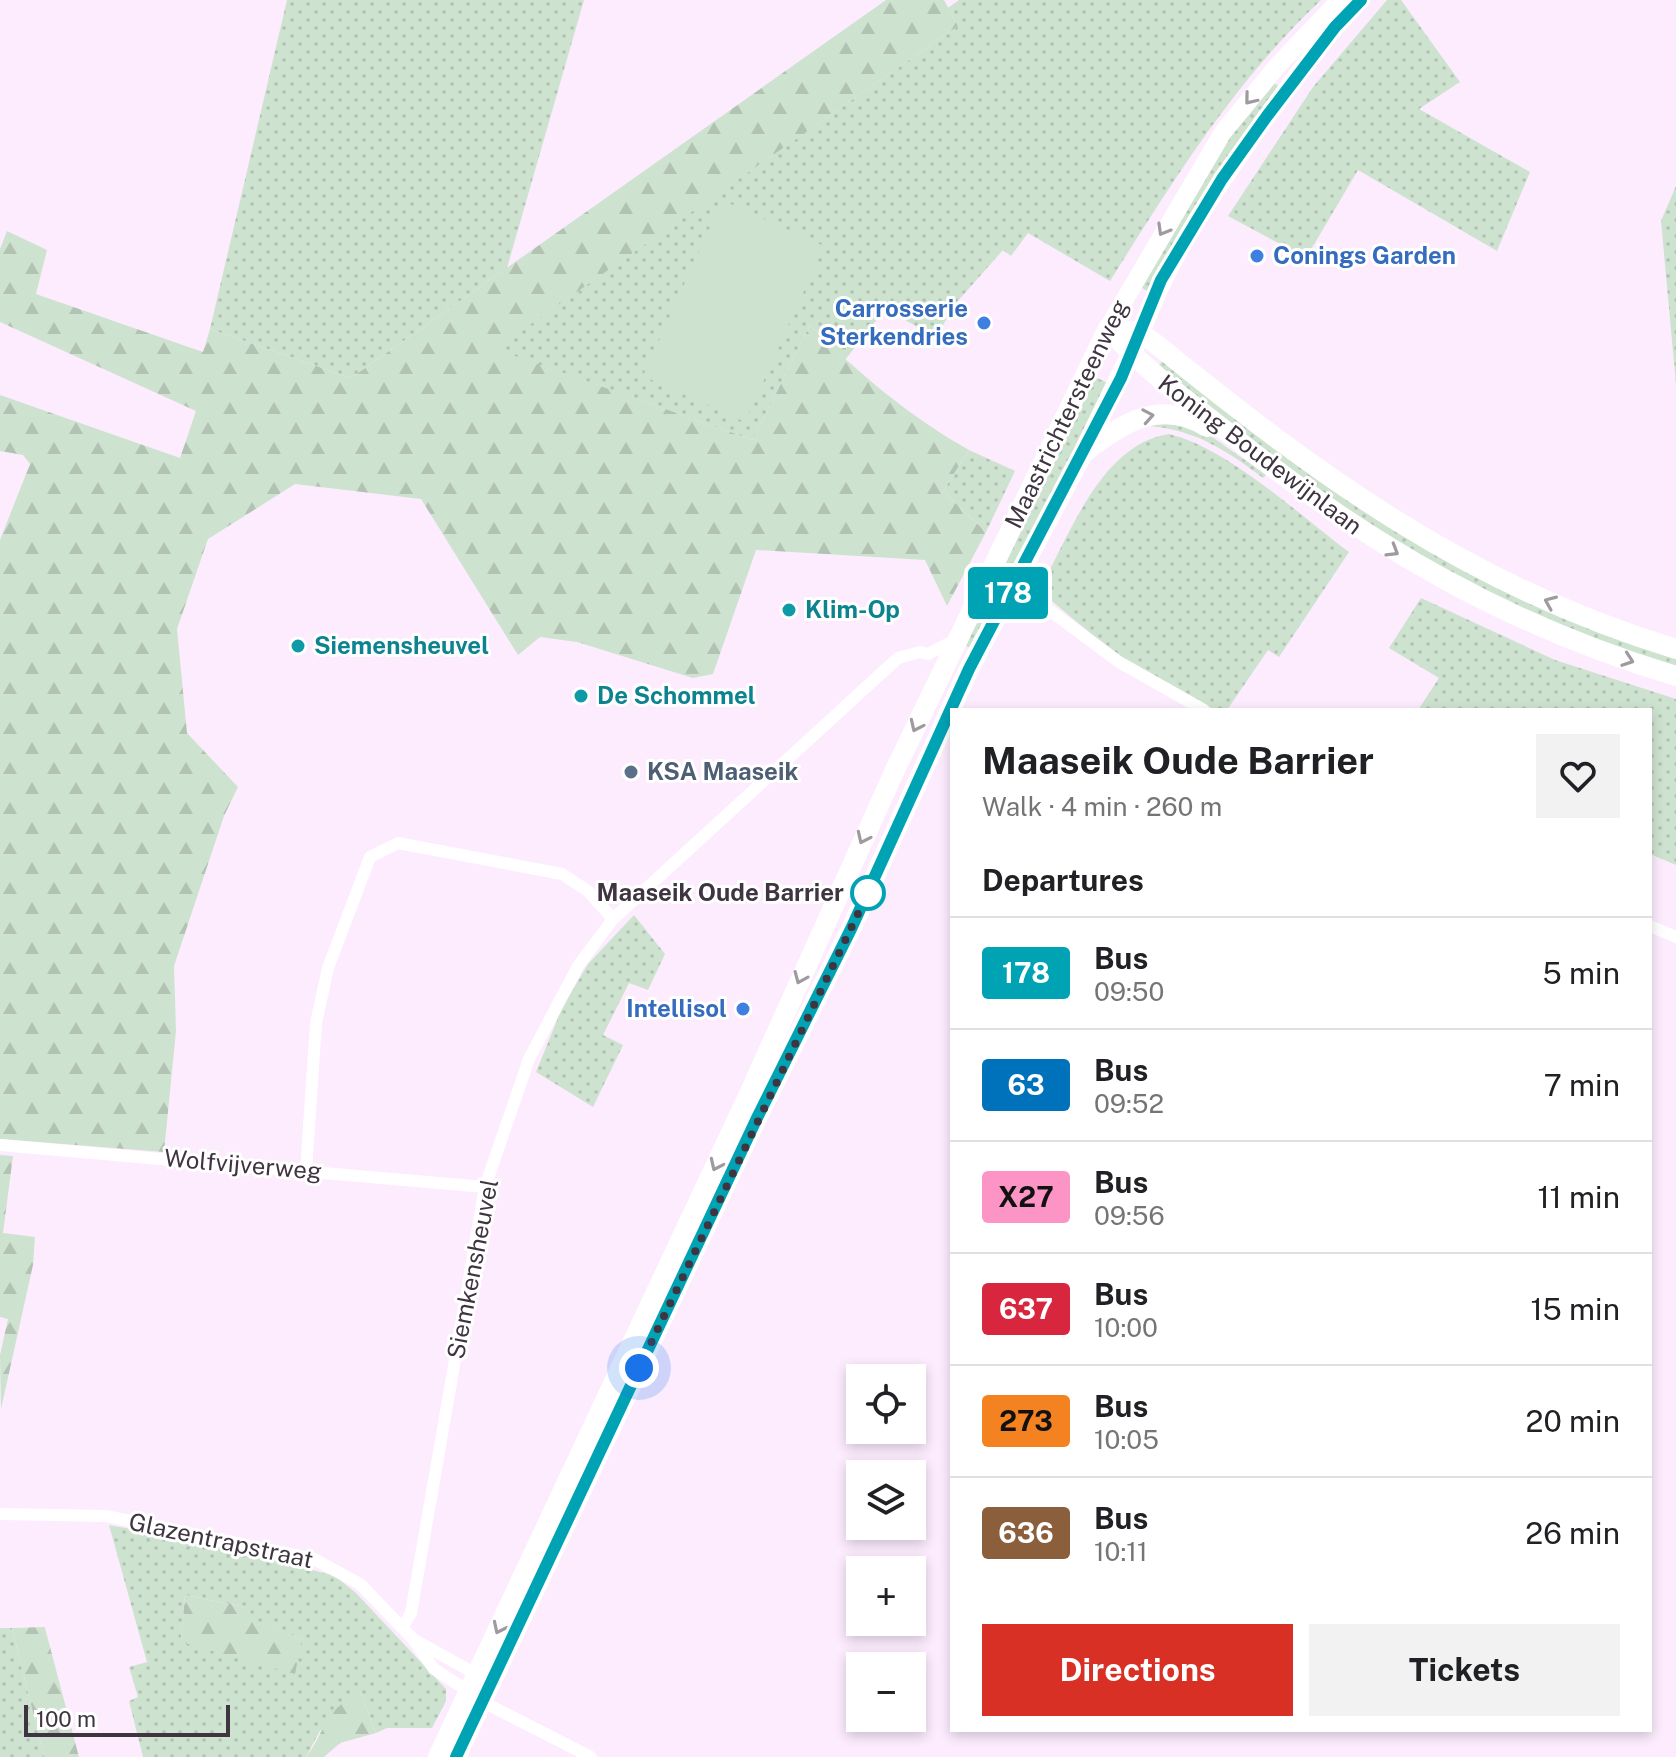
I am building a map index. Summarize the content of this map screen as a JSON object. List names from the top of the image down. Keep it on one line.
{"streets":{"main road":["Maastrichtersteenweg","Koning Boudewijnlaan"],"street":["Wolfvijverweg","Siemkensheuvel","Glazentrapstraat"]},"crossings":[["Maastrichtersteenweg","Koning Boudewijnlaan"],["Maastrichtersteenweg","Siemkensheuvel"],["Maastrichtersteenweg","Glazentrapstraat"],["Wolfvijverweg","Siemkensheuvel"],["Siemkensheuvel","Glazentrapstraat"]],"places":["Conings Garden","Carrosserie Sterkendries","Klim-Op","Siemensheuvel","De Schommel","KSA Maaseik","Maaseik Oude Barrier","Intellisol"],"lines":["bus line 178"],"scale_bar":"100 m","page":{"on_map":"178","heading":[["Maaseik Oude Barrier","Walk · 4 min · 260 m"],"Departures"],"list":[{"mark":"178","name":"Bus","note":"09:50","value":"5 min"},{"mark":"63","name":"Bus","note":"09:52","value":"7 min"},{"mark":"X27","name":"Bus","note":"09:56","value":"11 min"},{"mark":"637","name":"Bus","note":"10:00","value":"15 min"},{"mark":"273","name":"Bus","note":"10:05","value":"20 min"},{"mark":"636","name":"Bus","note":"10:11","value":"26 min"}],"map_buttons":["+","−"],"buttons":["Directions","Tickets"],"scale":"100 m"}}
